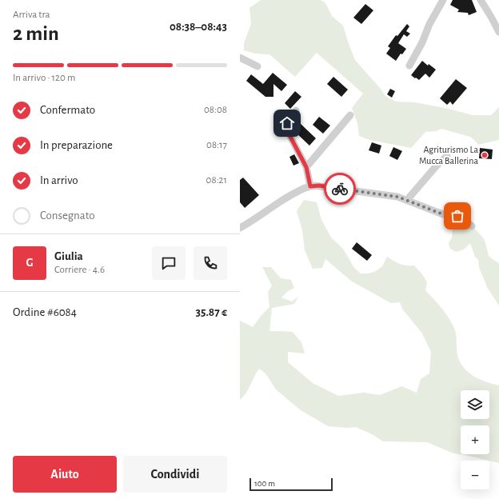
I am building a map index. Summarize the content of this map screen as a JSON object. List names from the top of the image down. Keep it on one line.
{"places":["Agriturismo La Mucca Ballerina"],"scale_bar":"100 m","page":{"heading":["2 min","Arriva tra","08:38–08:43"],"panel":["Giulia","Corriere · 4.6","Ordine #6084","35.87 €"],"bar":"In arrivo · 120 m","list":[["Confermato","08:08"],["In preparazione","08:17"],["In arrivo","08:21"],"Consegnato"],"round":"G","map_buttons":["+","−"],"buttons":["Aiuto","Condividi"],"scale":"100 m"}}
